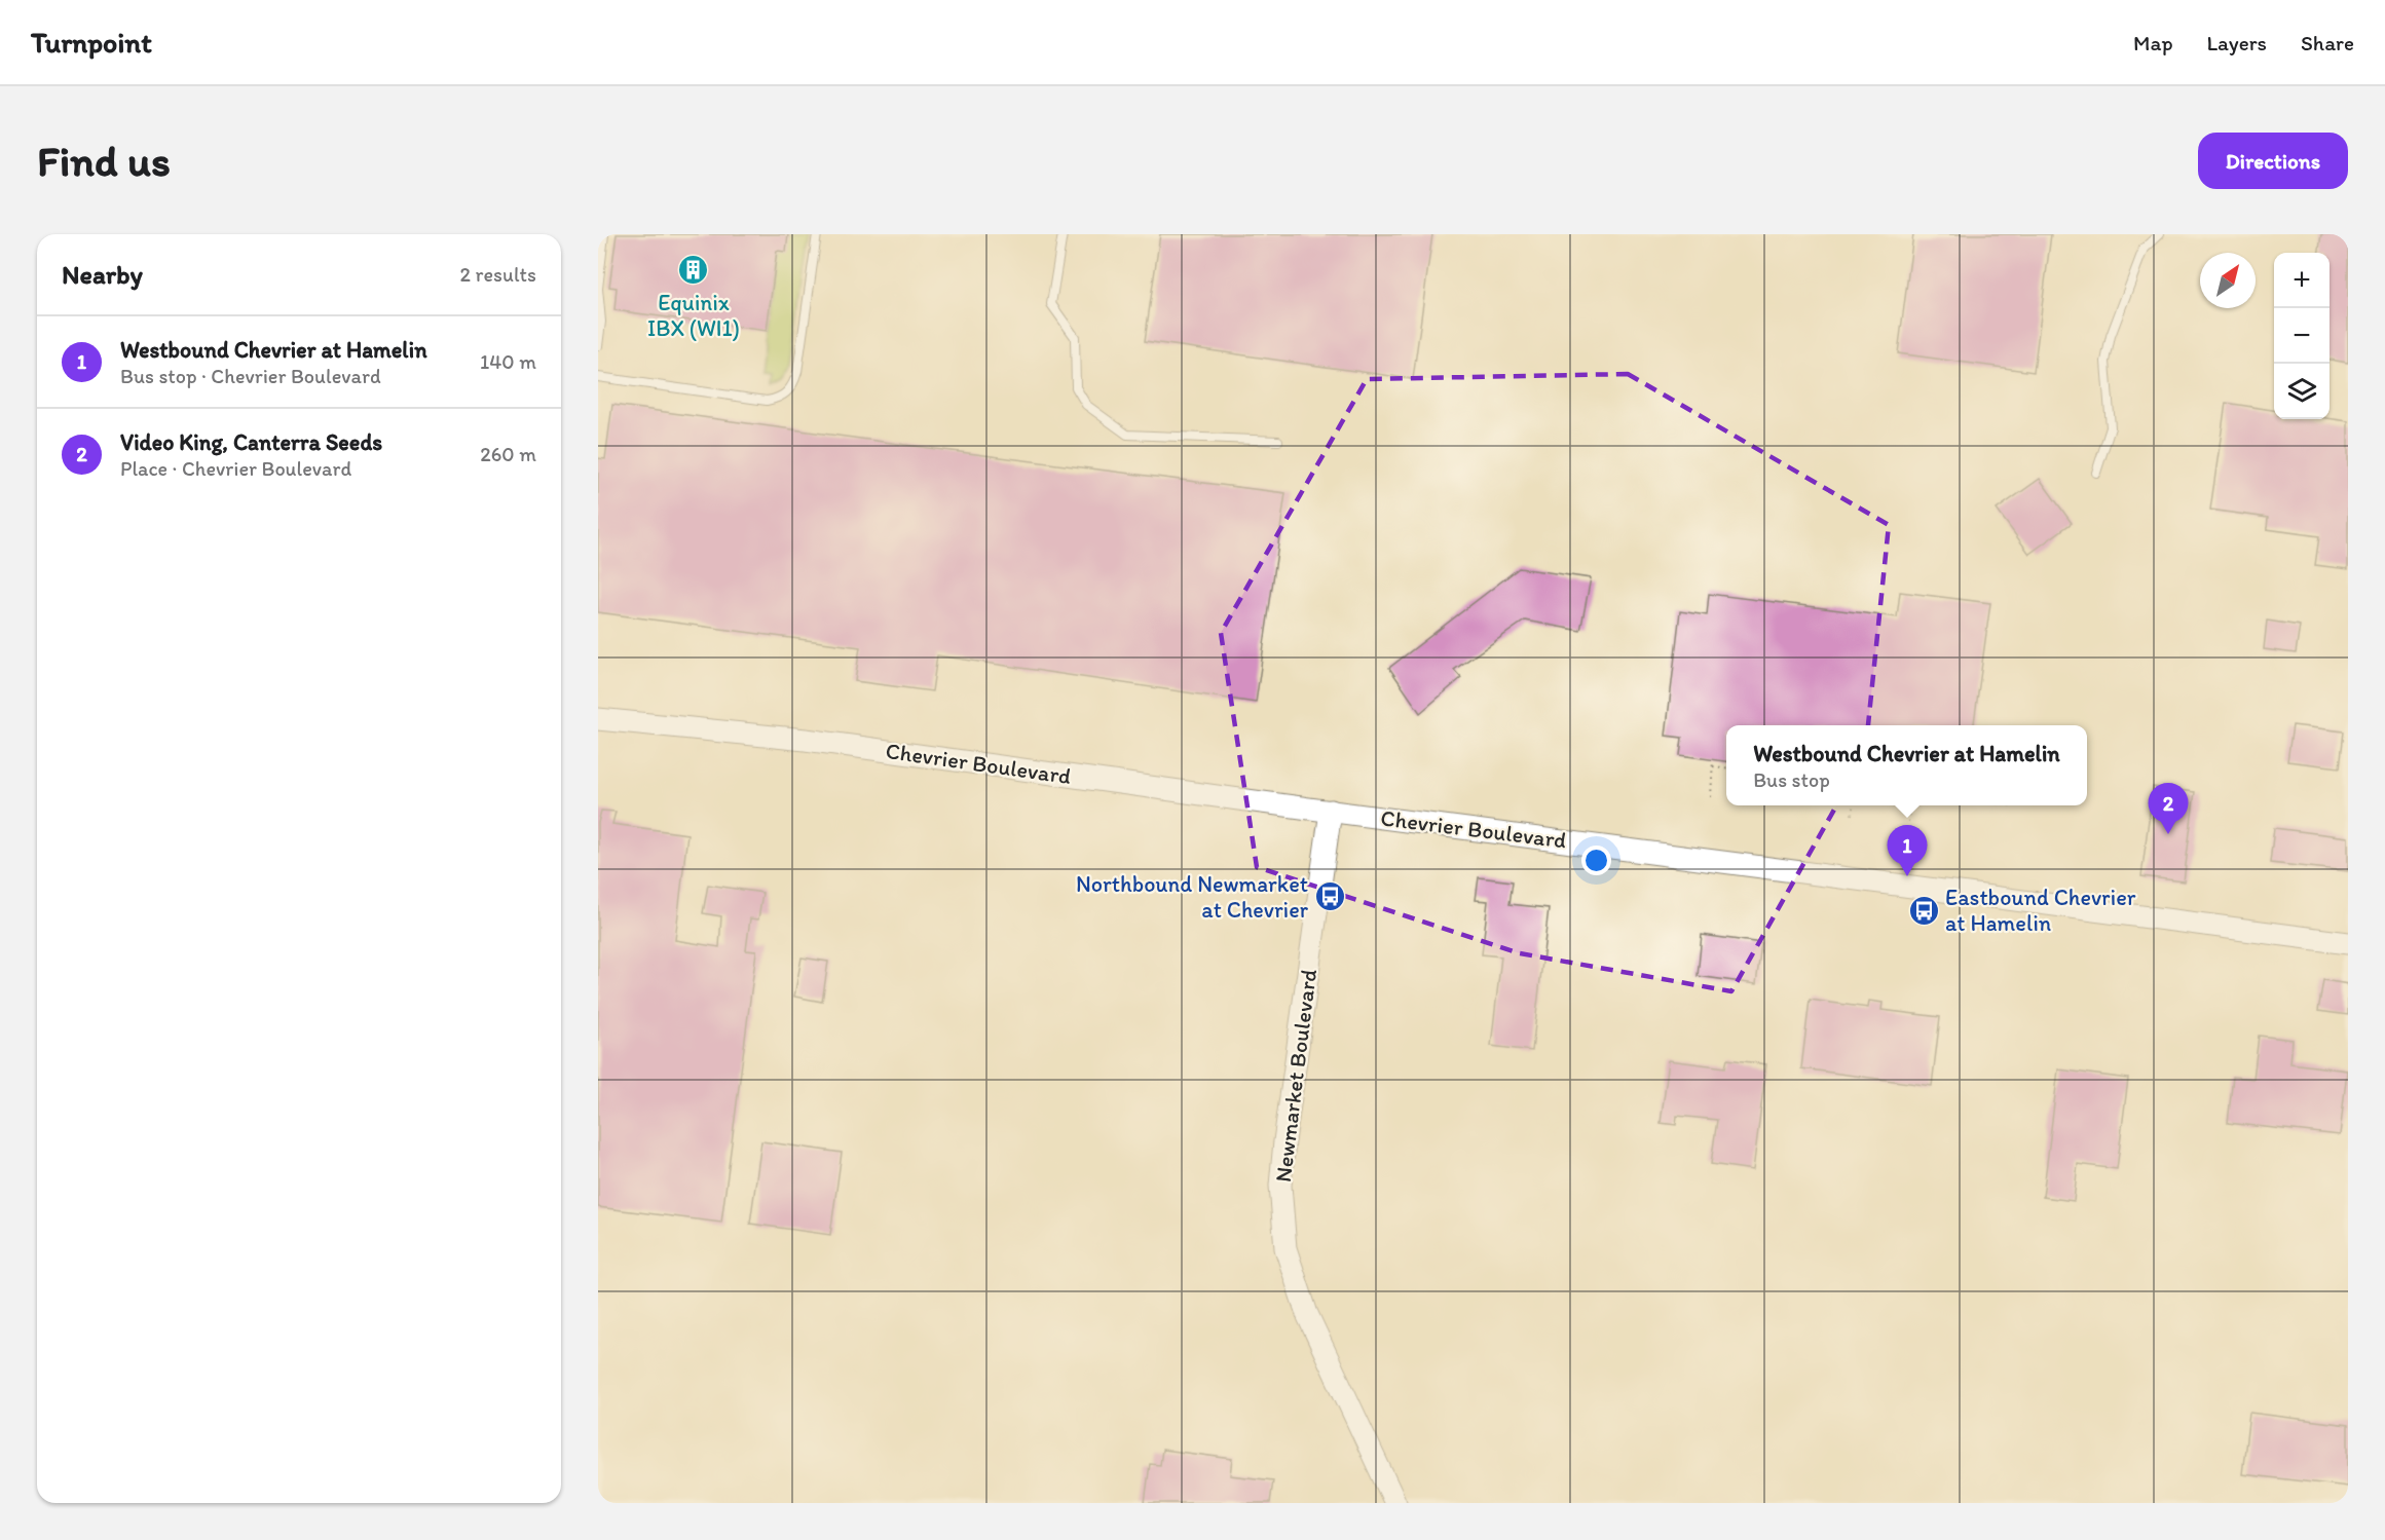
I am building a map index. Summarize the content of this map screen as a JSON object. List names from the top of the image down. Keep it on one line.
{"streets":{"street":["Chevrier Boulevard","Newmarket Boulevard"]},"crossings":[["Chevrier Boulevard","Newmarket Boulevard"]],"places":{"building":["Equinix IBX (WI1)"],"bus stop":["Northbound Newmarket at Chevrier","Eastbound Chevrier at Hamelin"]},"north":"top right","page":{"header":"Turnpoint","nav":["Map","Layers","Share"],"buttons":"Directions","title":"Find us","heading":["Nearby","2 results"],"map_buttons":["+","−"],"list":[{"mark":"1","name":"Westbound Chevrier at Hamelin","note":"Bus stop · Chevrier Boulevard","value":"140 m"},{"mark":"2","name":"Video King, Canterra Seeds","note":"Place · Chevrier Boulevard","value":"260 m"}],"popup":["Westbound Chevrier at Hamelin","Bus stop"],"pins":["2","1"]}}
